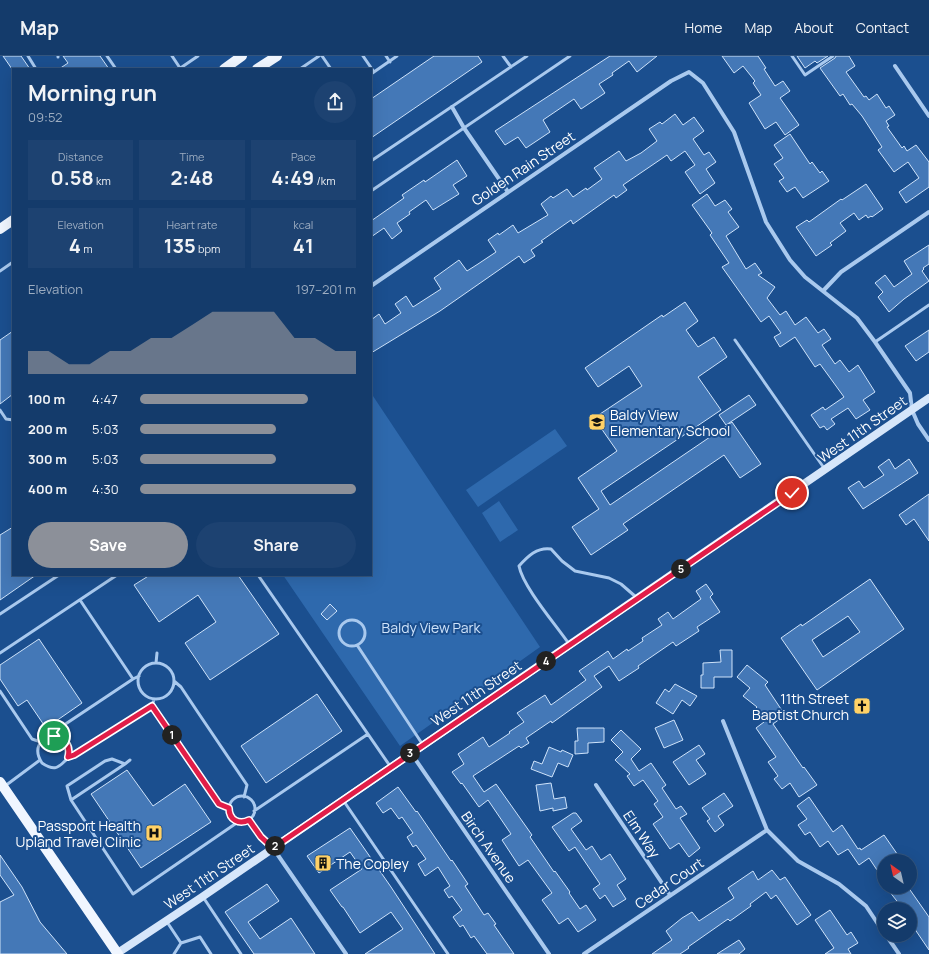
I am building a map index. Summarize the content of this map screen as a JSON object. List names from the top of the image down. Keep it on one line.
{"streets":{"street":["Golden Rain Street","West 11th Street","Elm Way","Birch Avenue","Cedar Court"]},"crossings":[["West 11th Street","Birch Avenue"],["Elm Way","Cedar Court"]],"parks":["Baldy View Park"],"places":{"school or university":["Baldy View Elementary School"],"church":["11th Street Baptist Church"],"hospital":["Passport Health Upland Travel Clinic"],"building":["The Copley"]},"north":"top left","page":{"header":"Map","nav":["Home","Map","About","Contact"],"heading":["Morning run","09:52"],"stats":[["Distance","0.58 km"],["Time","2:48"],["Pace","4:49 /km"],["Elevation","4 m"],["Heart rate","135 bpm"],["kcal","41"]],"chart":["Elevation","197–201 m"],"list":[{"name":"100 m","note":"4:47"},{"name":"200 m","note":"5:03"},{"name":"300 m","note":"5:03"},{"name":"400 m","note":"4:30"}],"buttons":["Save","Share"],"pins":["5","4","1","3","2"]}}
